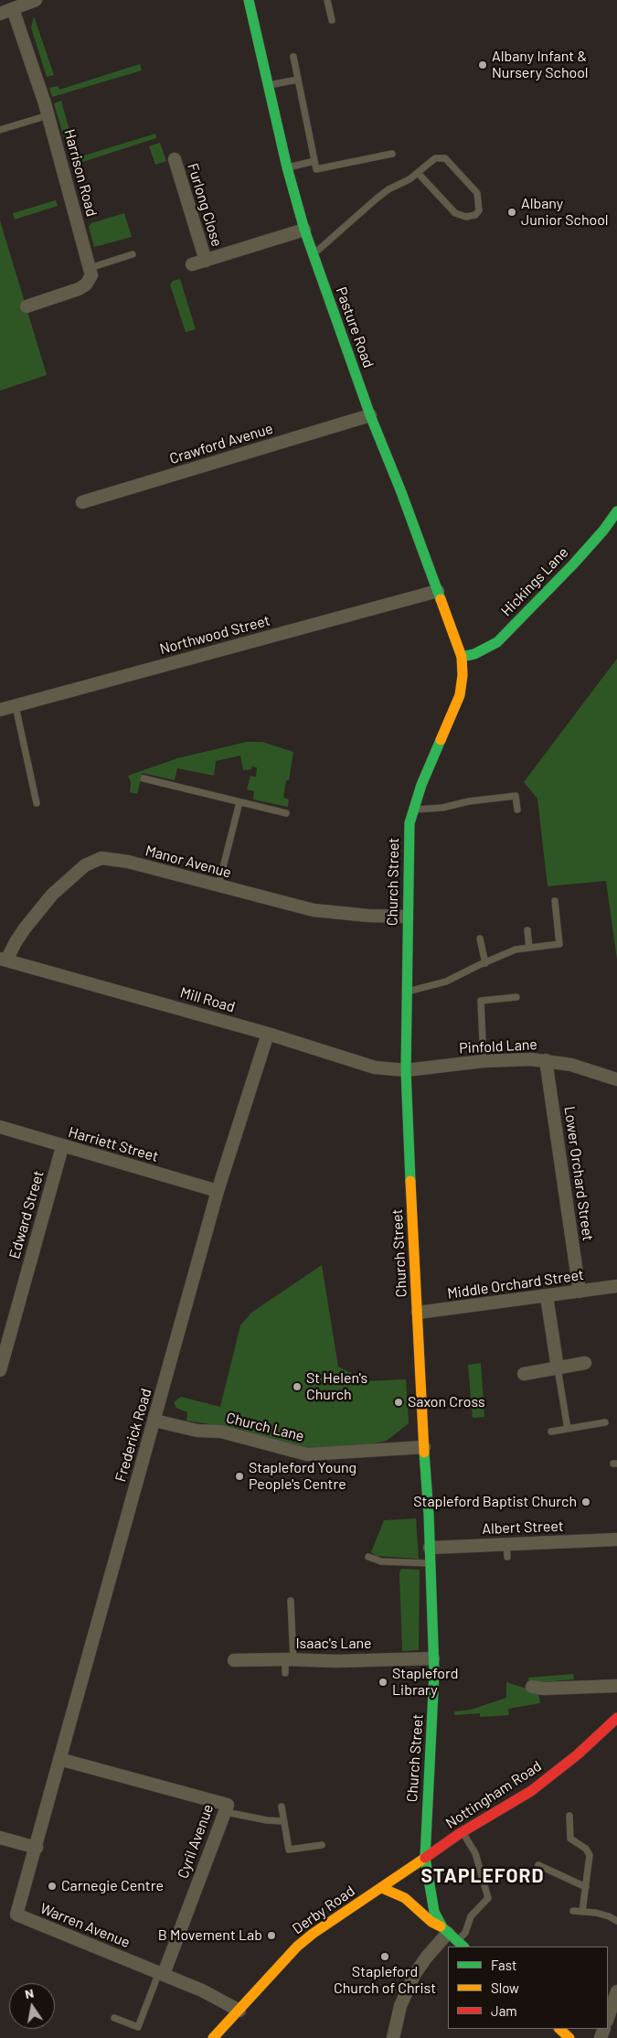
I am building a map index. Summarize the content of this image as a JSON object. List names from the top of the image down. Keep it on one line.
{"streets":{"main road":["Pasture Road","Hickings Lane","Church Street","Nottingham Road","Derby Road"],"street":["Harrison Road","Furlong Close","Crawford Avenue","Northwood Street","Manor Avenue","Mill Road","Pinfold Lane","Harriett Street","Lower Orchard Street","Edward Street","Middle Orchard Street","Church Lane","Frederick Road","Albert Street","Isaac's Lane","Cyril Avenue","Warren Avenue"]},"crossings":[["Furlong Close","Pasture Road"],["Pasture Road","Crawford Avenue"],["Pasture Road","Hickings Lane"],["Pasture Road","Northwood Street"],["Pasture Road","Church Street"],["Hickings Lane","Church Street"],["Manor Avenue","Church Street"],["Manor Avenue","Mill Road"],["Church Street","Mill Road"],["Church Street","Pinfold Lane"],["Church Street","Middle Orchard Street"],["Church Street","Church Lane"],["Church Street","Albert Street"],["Church Street","Isaac's Lane"],["Church Street","Nottingham Road"],["Church Street","Derby Road"],["Mill Road","Pinfold Lane"],["Mill Road","Frederick Road"],["Pinfold Lane","Lower Orchard Street"],["Harriett Street","Edward Street"],["Harriett Street","Frederick Road"],["Lower Orchard Street","Middle Orchard Street"],["Church Lane","Frederick Road"],["Frederick Road","Cyril Avenue"],["Frederick Road","Warren Avenue"],["Nottingham Road","Derby Road"],["Cyril Avenue","Warren Avenue"],["Derby Road","Warren Avenue"]],"districts":["STAPLEFORD"],"places":["Albany Infant & Nursery School","Albany Junior School","St Helen's Church","Saxon Cross","Stapleford Young People's Centre","Stapleford Baptist Church","Stapleford Library","Carnegie Centre","B Movement Lab","Stapleford Church of Christ"],"legend":["Fast","Slow","Jam"],"north":"top"}
